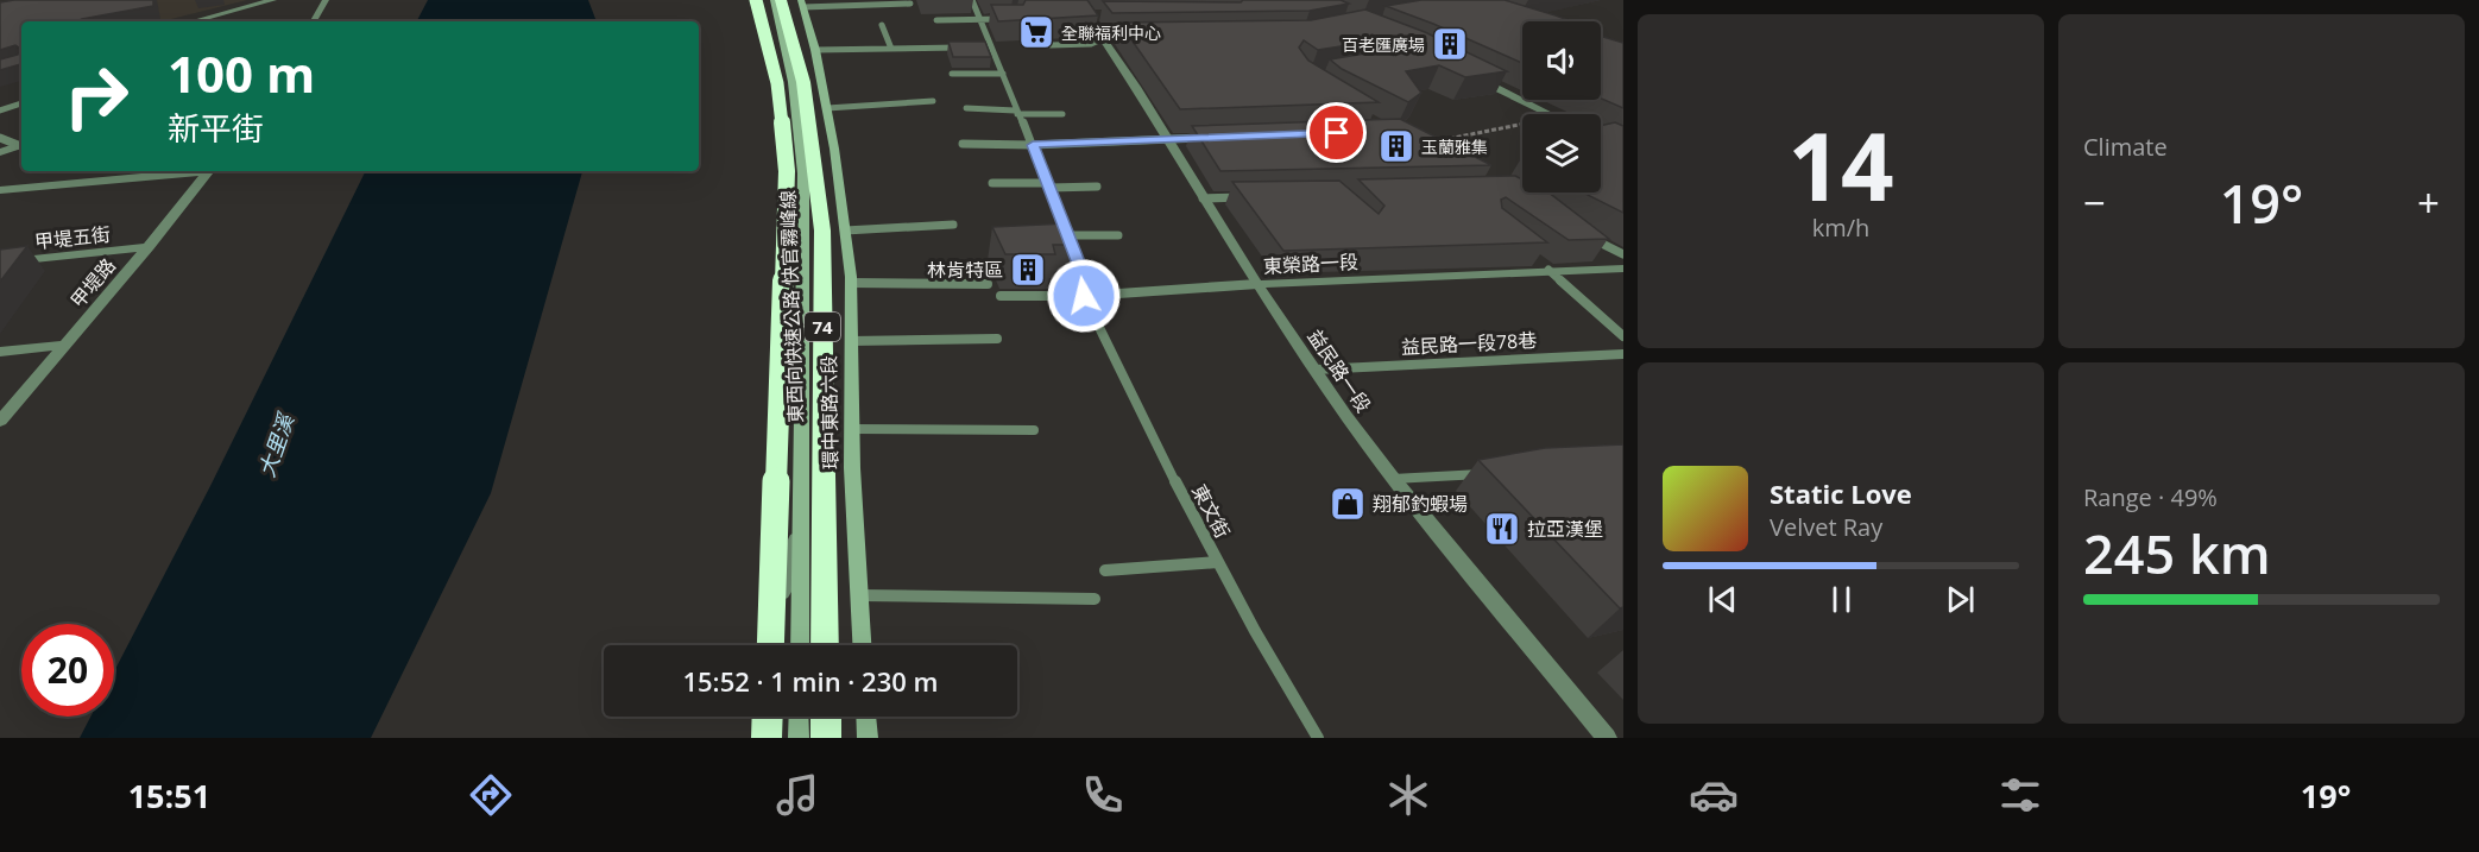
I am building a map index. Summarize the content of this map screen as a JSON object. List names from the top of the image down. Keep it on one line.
{"streets":{"highway":["東西向快速公路 快官霧峰線","74"],"street":["甲堤五街","東榮路一段","甲堤路","益民路一段","環中東路六段"],"lane":["益民路一段78巷","東文街"]},"crossings":[["甲堤五街","甲堤路"],["東榮路一段","益民路一段"],["東榮路一段","東文街"],["東西向快速公路 快官霧峰線","環中東路六段"],["益民路一段78巷","益民路一段"]],"water":["大里溪"],"places":{"supermarket":["全聯福利中心"],"building":["百老匯廣場","玉蘭雅集","林肯特區"],"shop":["翔郁釣蝦場"],"restaurant":["拉亞漢堡"]},"page":{"tile":[["14","km/h"],"Climate",["Range · 49%","245 km"]],"turn":["100 m","新平街"],"heat":["−","19°","+"],"song":["Static Love","Velvet Ray"],"limit":"20","trip":"15:52 · 1 min · 230 m","tabs":["15:51","19°"]}}
